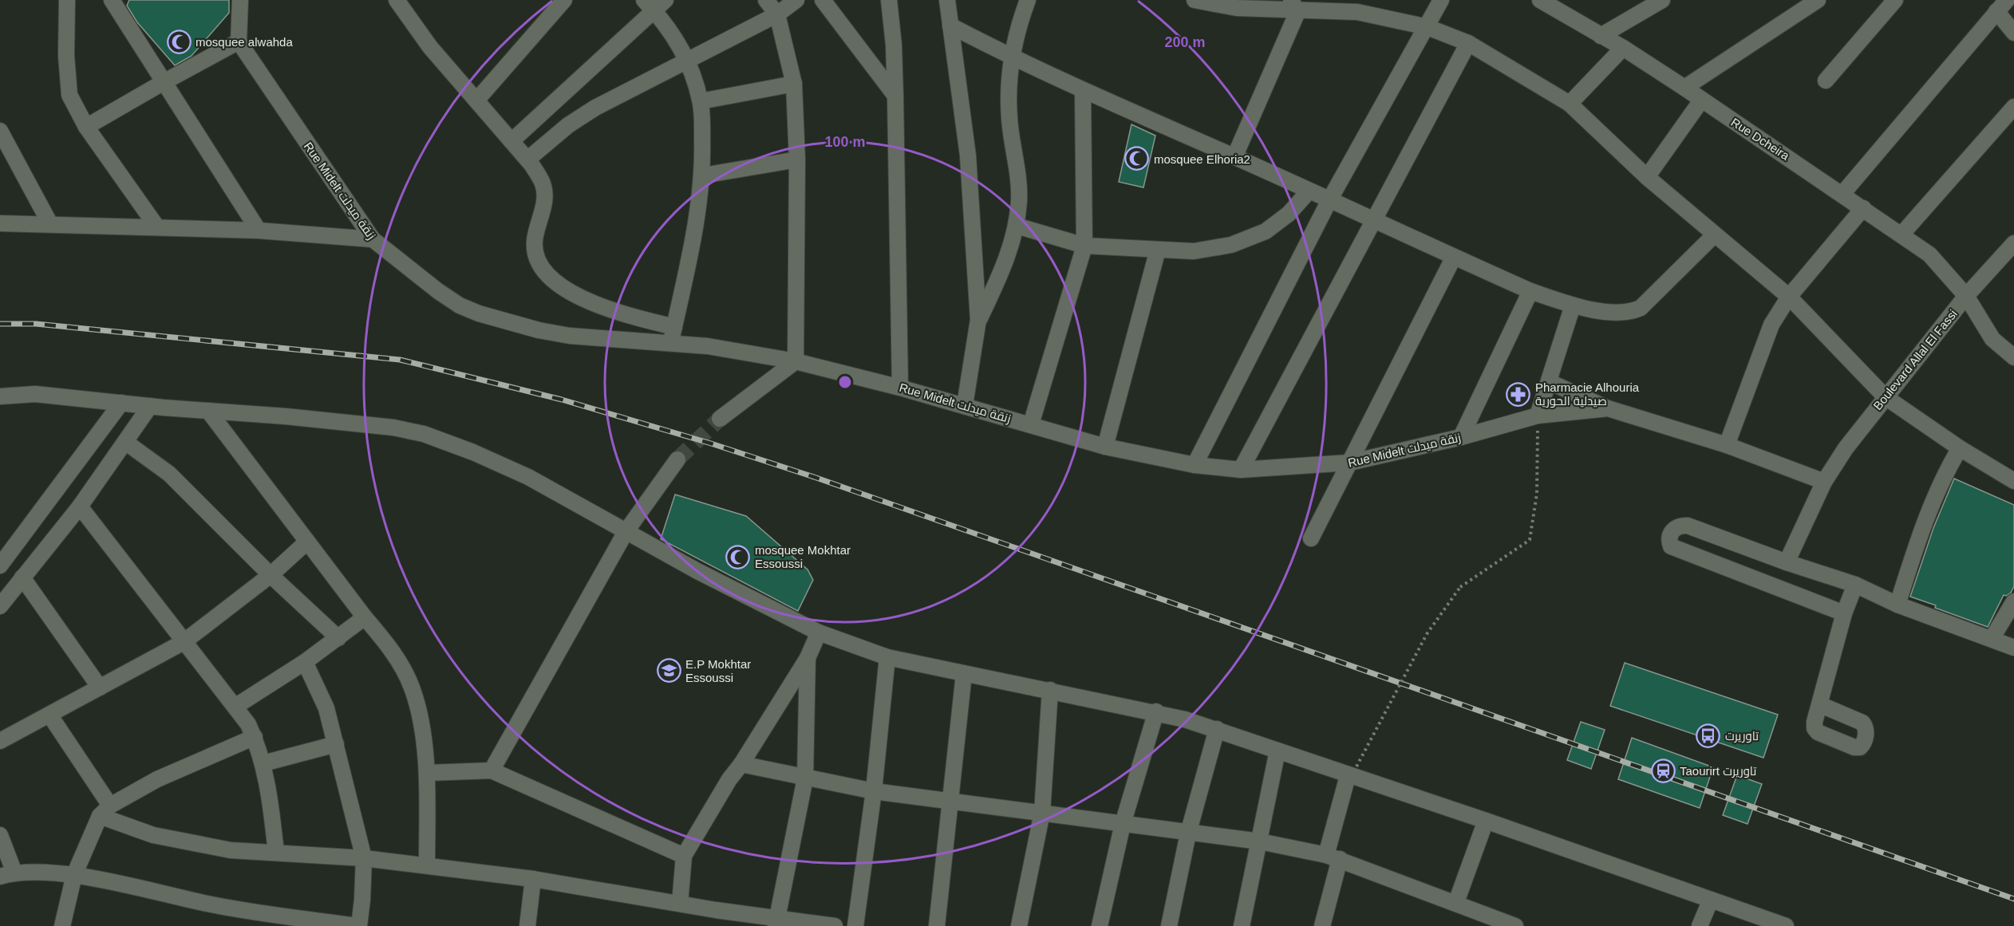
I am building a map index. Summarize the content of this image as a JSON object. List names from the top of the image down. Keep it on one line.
{"streets":{"street":["Rue Dcheira","Rue Midelt زنقة ميدلت","Boulevard Allal El Fassi"]},"crossings":[["Rue Dcheira","Boulevard Allal El Fassi"],["Rue Midelt زنقة ميدلت","Boulevard Allal El Fassi"]],"places":{"mosque":["mosquee alwahda","mosquee Elhoria2","mosquee Mokhtar Essoussi"],"pharmacy":["Pharmacie Alhouria صيدلية الحورية"],"school or university":["E.P Mokhtar Essoussi"],"bus stop":["تاوريرت"],"station":["Taourirt تاوريرت"]},"rings":["200 m","100 m"]}
